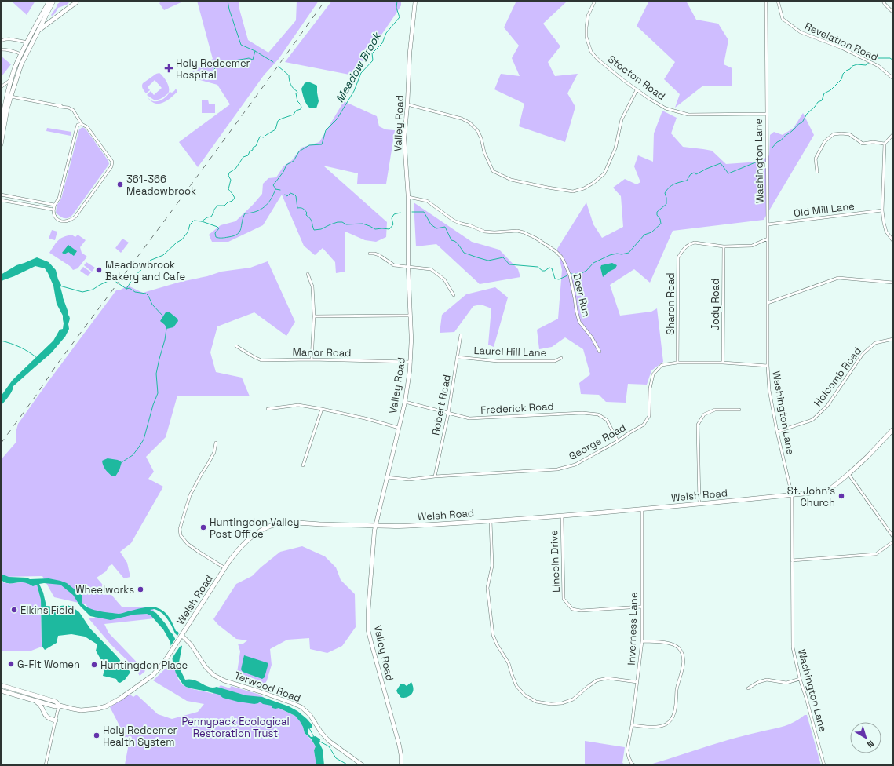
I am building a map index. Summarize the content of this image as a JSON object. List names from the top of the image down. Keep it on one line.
{"streets":{"main road":["Valley Road","Welsh Road","Terwood Road"],"street":["Revelation Road","Stocton Road","Washington Lane","Old Mill Lane","Deer Run","Sharon Road","Jody Road","Laurel Hill Lane","Manor Road","Holcomb Road","Robert Road","Frederick Road","George Road","Lincoln Drive","Inverness Lane"]},"crossings":[["Stocton Road","Washington Lane"],["Valley Road","Deer Run"],["Valley Road","Manor Road"],["Valley Road","Frederick Road"],["Valley Road","George Road"],["Valley Road","Welsh Road"],["Washington Lane","Old Mill Lane"],["Washington Lane","Holcomb Road"],["Washington Lane","George Road"],["Washington Lane","Welsh Road"],["Sharon Road","Jody Road"],["Sharon Road","George Road"],["Jody Road","George Road"],["Laurel Hill Lane","Robert Road"],["Robert Road","Frederick Road"],["Robert Road","George Road"],["Frederick Road","George Road"],["Welsh Road","Lincoln Drive"],["Welsh Road","Inverness Lane"],["Welsh Road","Terwood Road"],["Lincoln Drive","Inverness Lane"]],"water":["Meadow Brook"],"parks":["Pennypack Ecological Restoration Trust"],"places":{"health":["Holy Redeemer Hospital"],"other":["361-366 Meadowbrook","Meadowbrook Bakery and Cafe","St. John's Church","Huntingdon Valley Post Office","Wheelworks","Elkins Field","G-Fit Women","Huntingdon Place","Holy Redeemer Health System"]},"north":"bottom right"}
